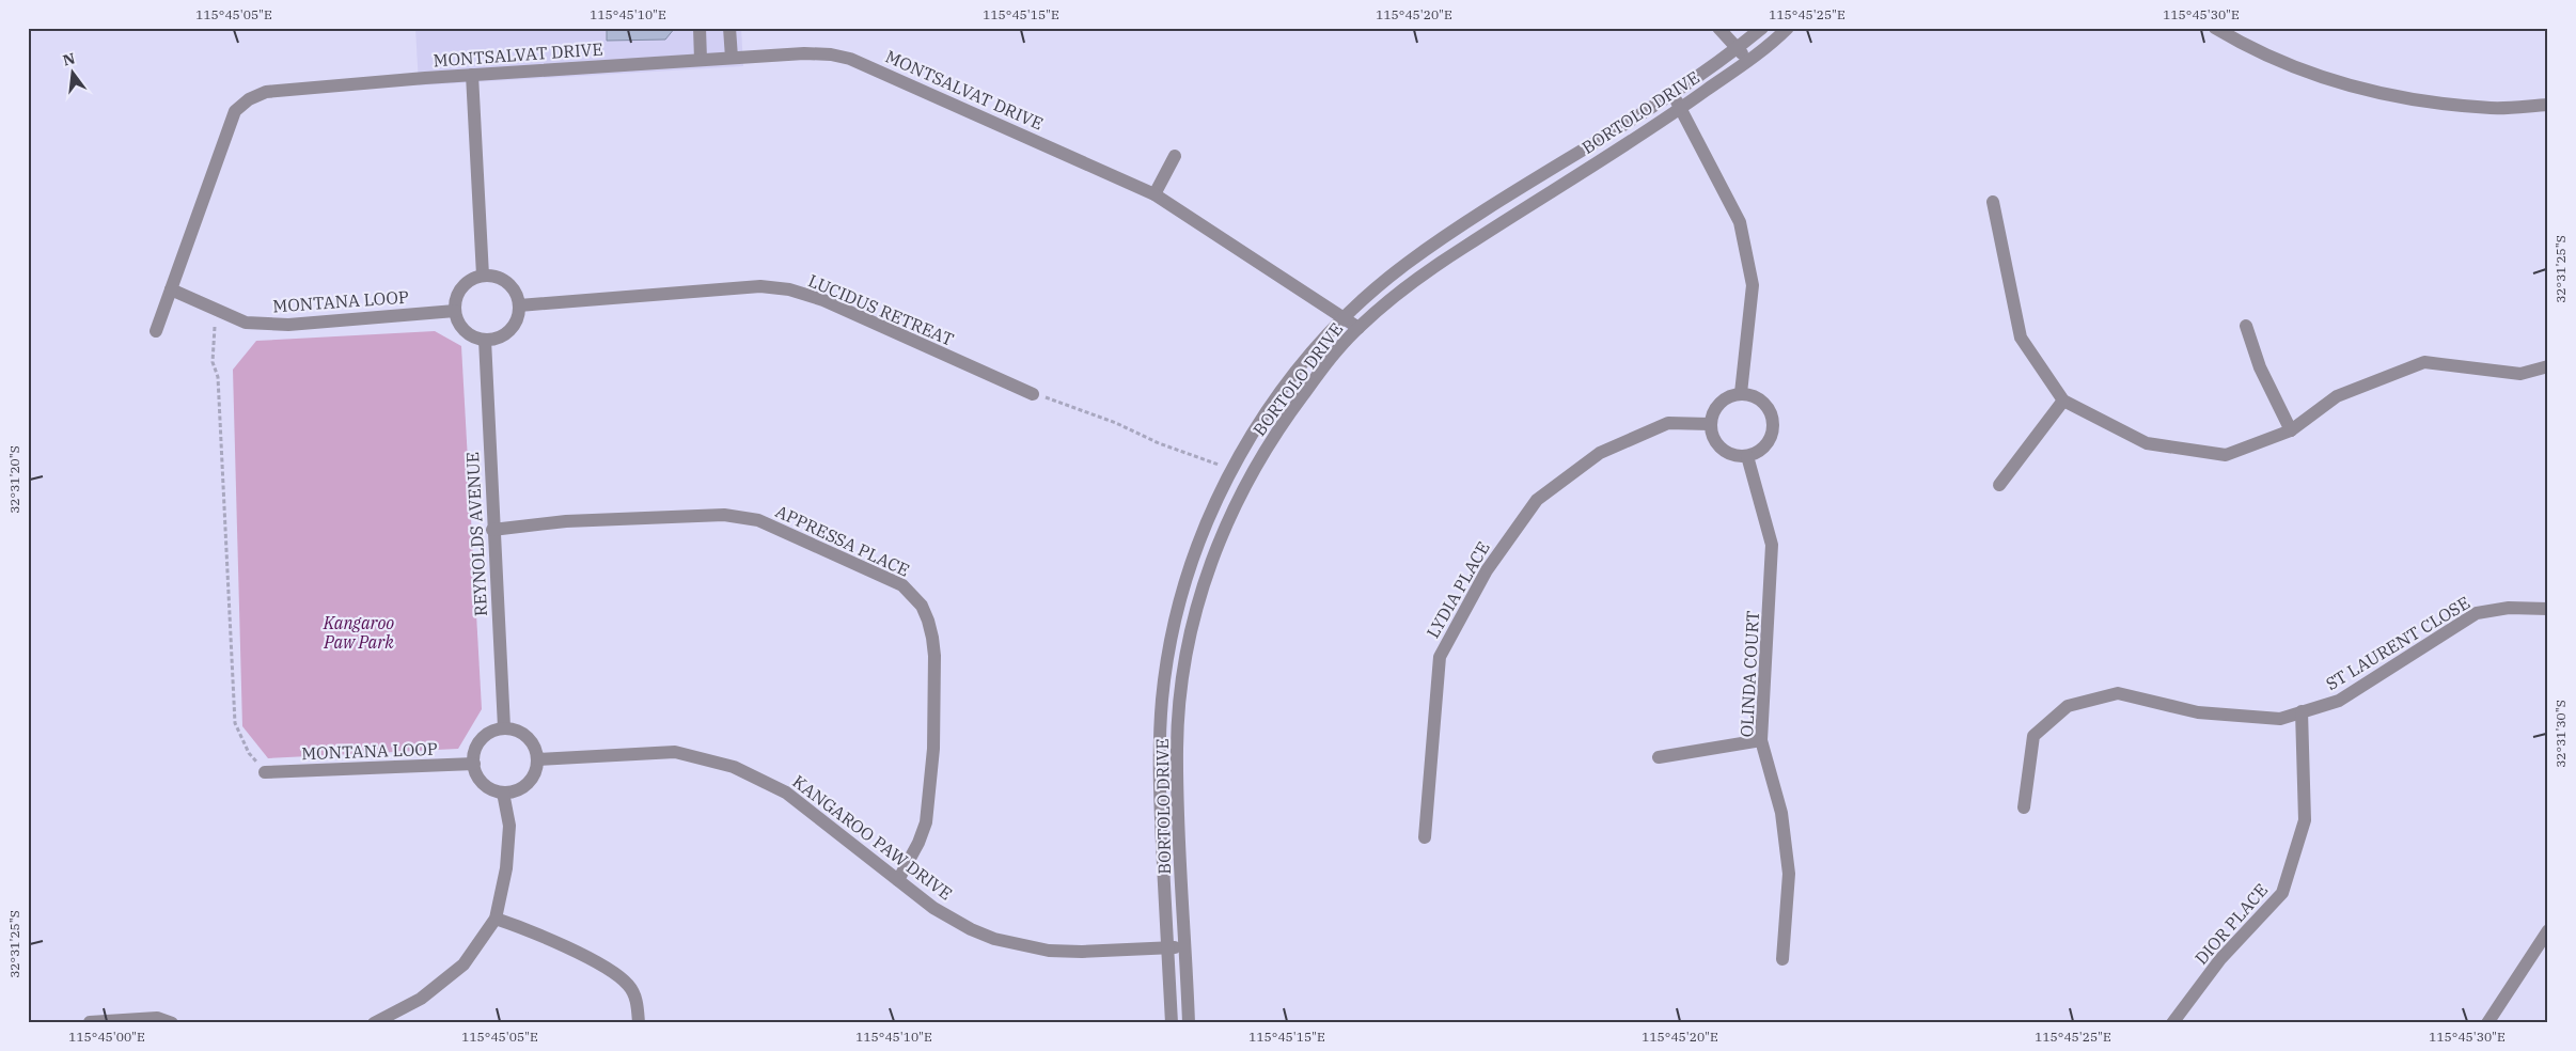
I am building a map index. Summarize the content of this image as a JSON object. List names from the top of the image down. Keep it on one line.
{"streets":{"street":["MONTSALVAT DRIVE","BORTOLO DRIVE","MONTANA LOOP","LUCIDUS RETREAT","REYNOLDS AVENUE","APPRESSA PLACE","LYDIA PLACE","ST LAURENT CLOSE","OLINDA COURT","KANGAROO PAW DRIVE","DIOR PLACE"]},"crossings":[["MONTSALVAT DRIVE","BORTOLO DRIVE"],["MONTSALVAT DRIVE","MONTANA LOOP"],["BORTOLO DRIVE","KANGAROO PAW DRIVE"],["MONTANA LOOP","LUCIDUS RETREAT"],["MONTANA LOOP","REYNOLDS AVENUE"],["MONTANA LOOP","KANGAROO PAW DRIVE"],["LUCIDUS RETREAT","REYNOLDS AVENUE"],["REYNOLDS AVENUE","APPRESSA PLACE"],["REYNOLDS AVENUE","KANGAROO PAW DRIVE"],["APPRESSA PLACE","KANGAROO PAW DRIVE"],["LYDIA PLACE","OLINDA COURT"],["ST LAURENT CLOSE","DIOR PLACE"]],"parks":["Kangaroo Paw Park"],"north":"top","coordinates":["115°45'05\"E","115°45'10\"E","115°45'15\"E","115°45'20\"E","115°45'25\"E","115°45'30\"E","32°31'25\"S","32°31'20\"S","32°31'30\"S","115°45'00\"E"]}
